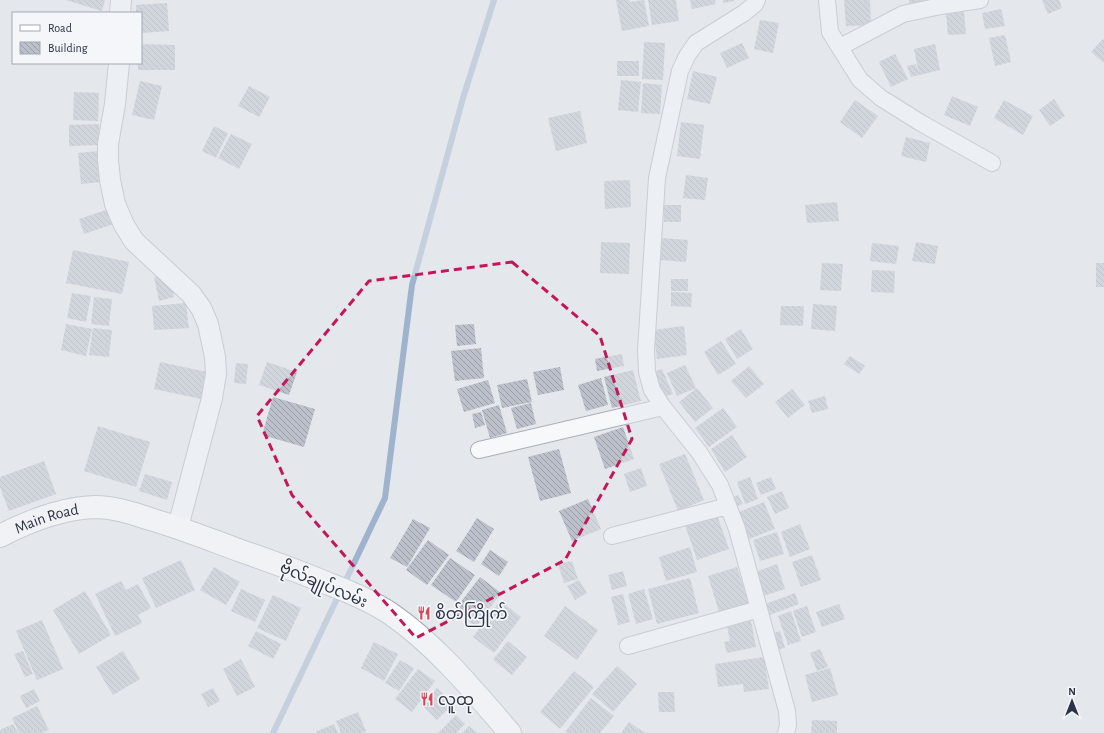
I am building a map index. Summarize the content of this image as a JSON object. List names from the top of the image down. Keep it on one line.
{"streets":{"main road":["Main Road","ဗိုလ်‌ချုပ်‌လမ်း"]},"crossings":[["Main Road","ဗိုလ်‌ချုပ်‌လမ်း"]],"places":{"restaurant":["စိတ်ကြိုက်","လူထု"]},"legend":["Road","Building"],"north":"top"}
